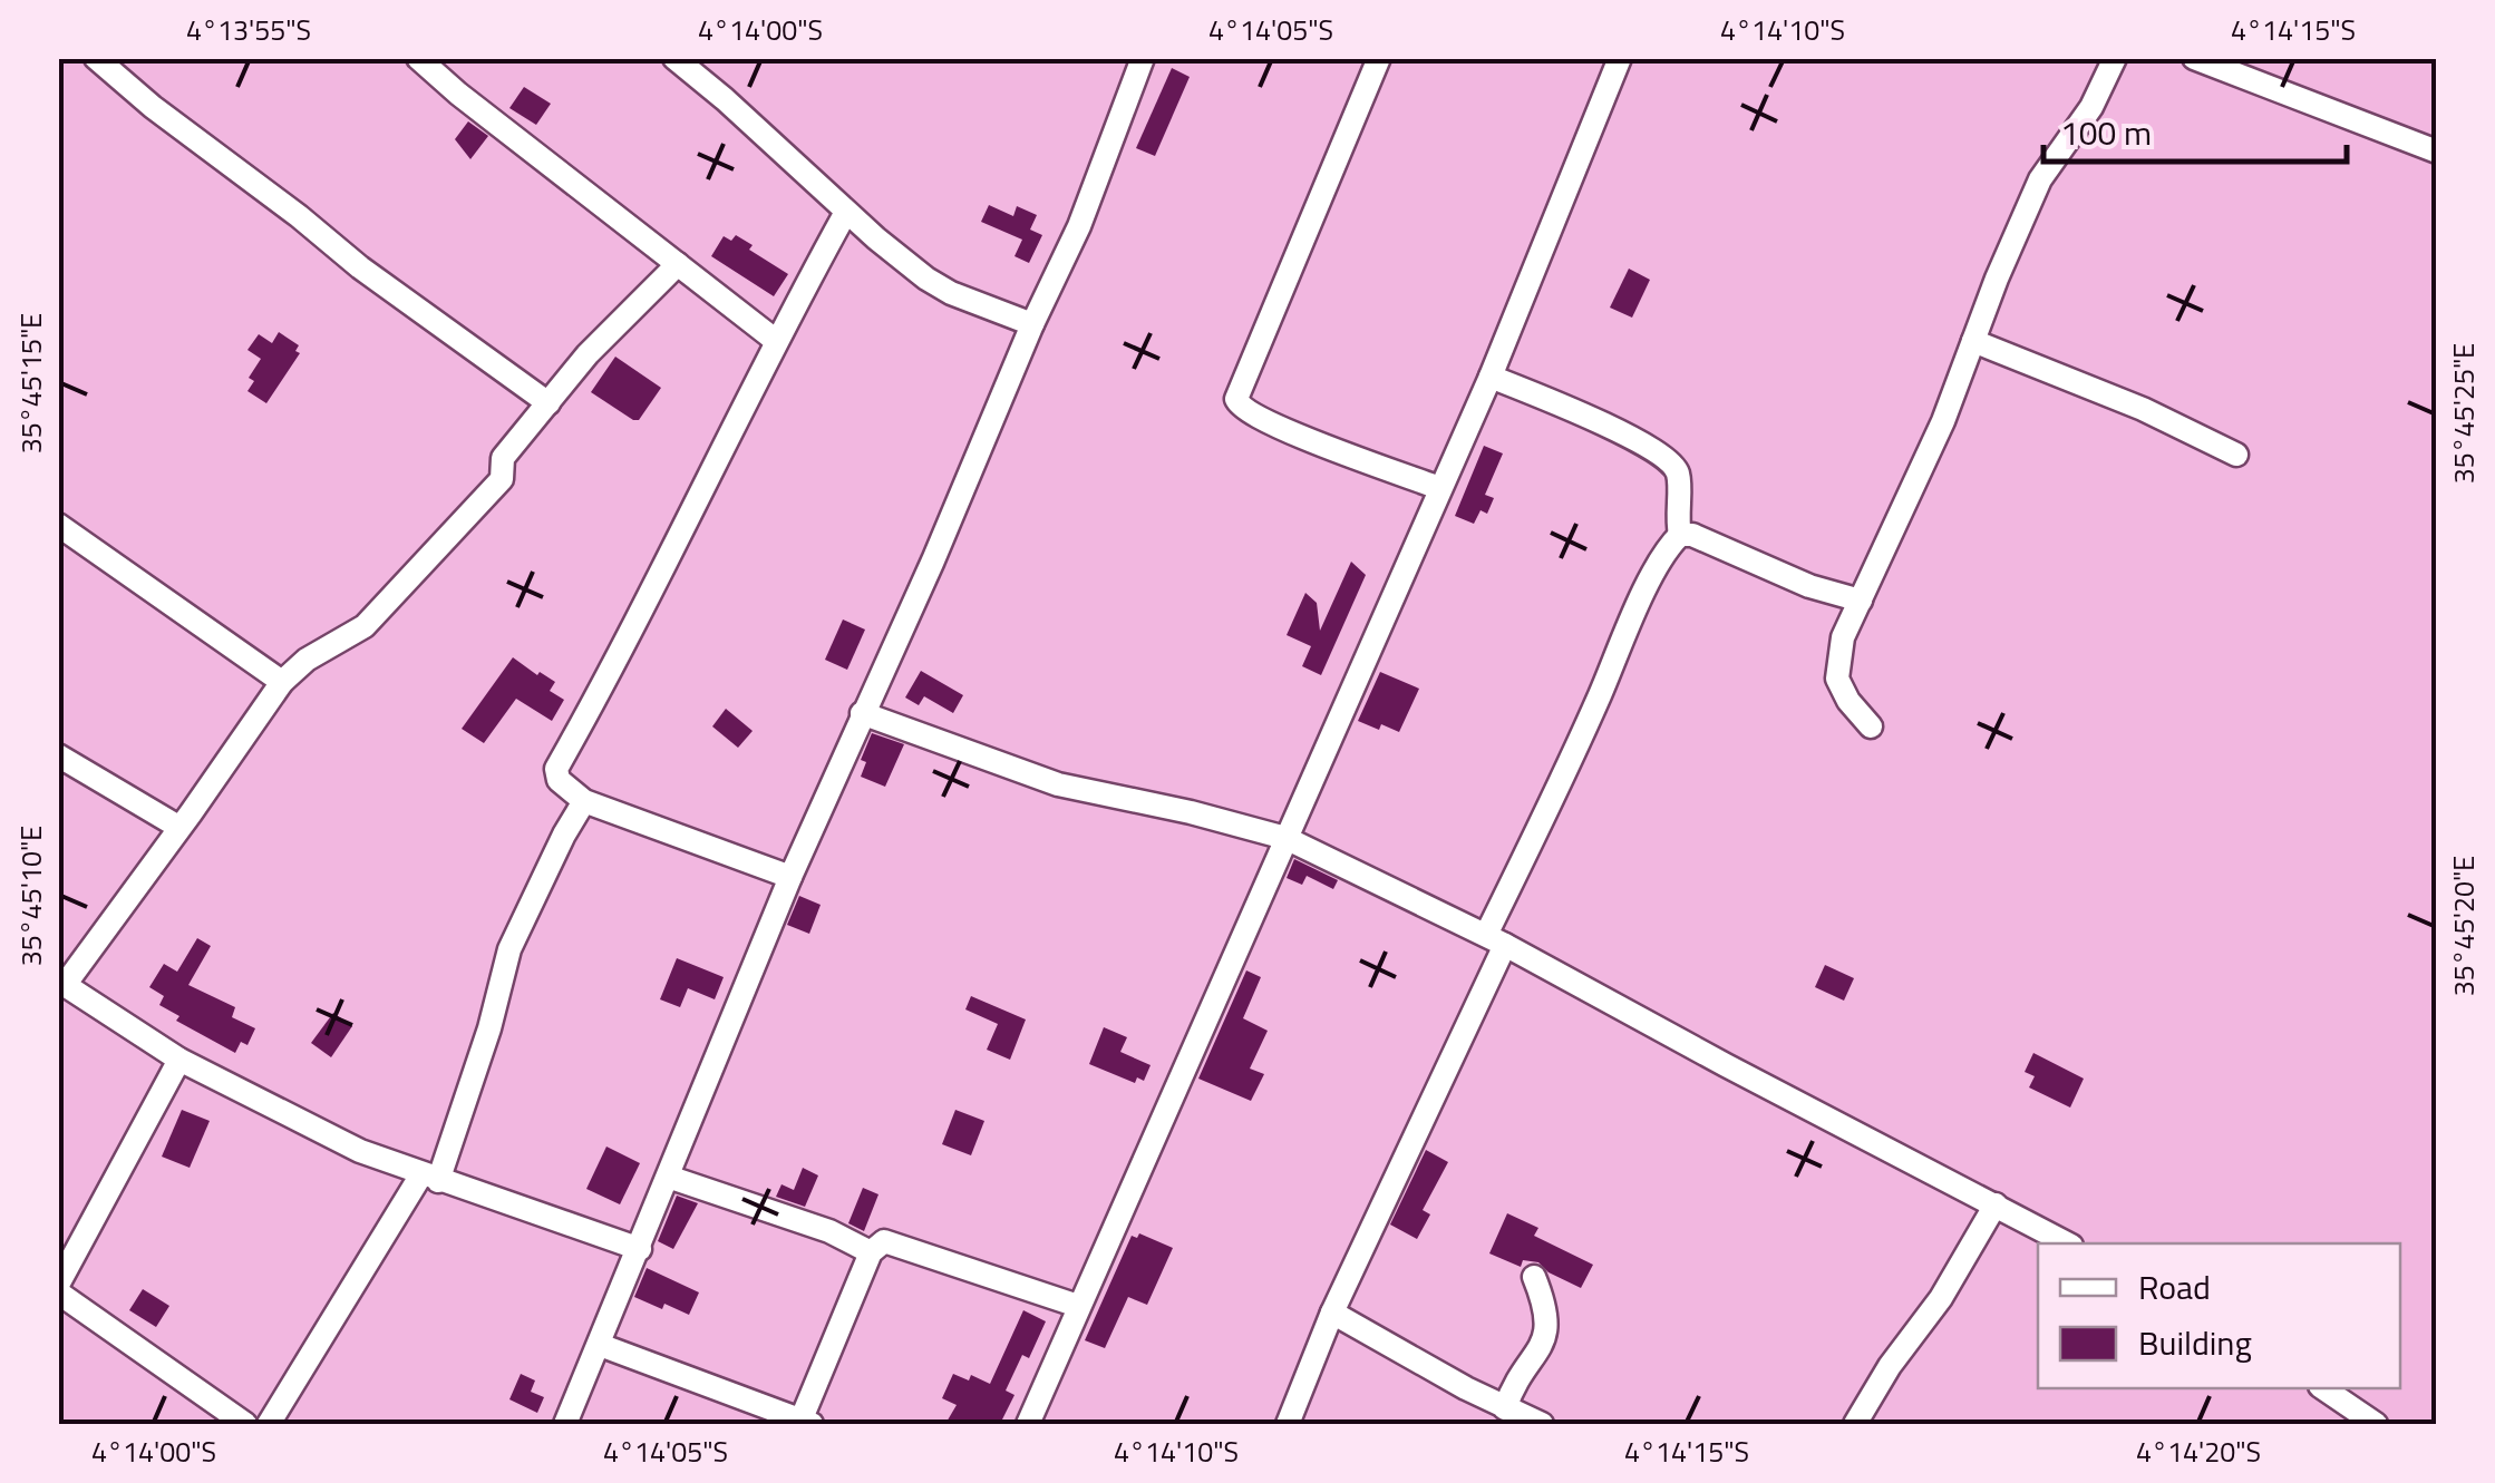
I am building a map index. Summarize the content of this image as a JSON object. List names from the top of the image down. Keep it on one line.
{"legend":["Road","Building"],"scale_bar":"100 m","coordinates":["4°13'55\"S","4°14'00\"S","4°14'05\"S","4°14'10\"S","4°14'15\"S","35°45'15\"E","35°45'25\"E","35°45'10\"E","35°45'20\"E","4°14'20\"S"]}
